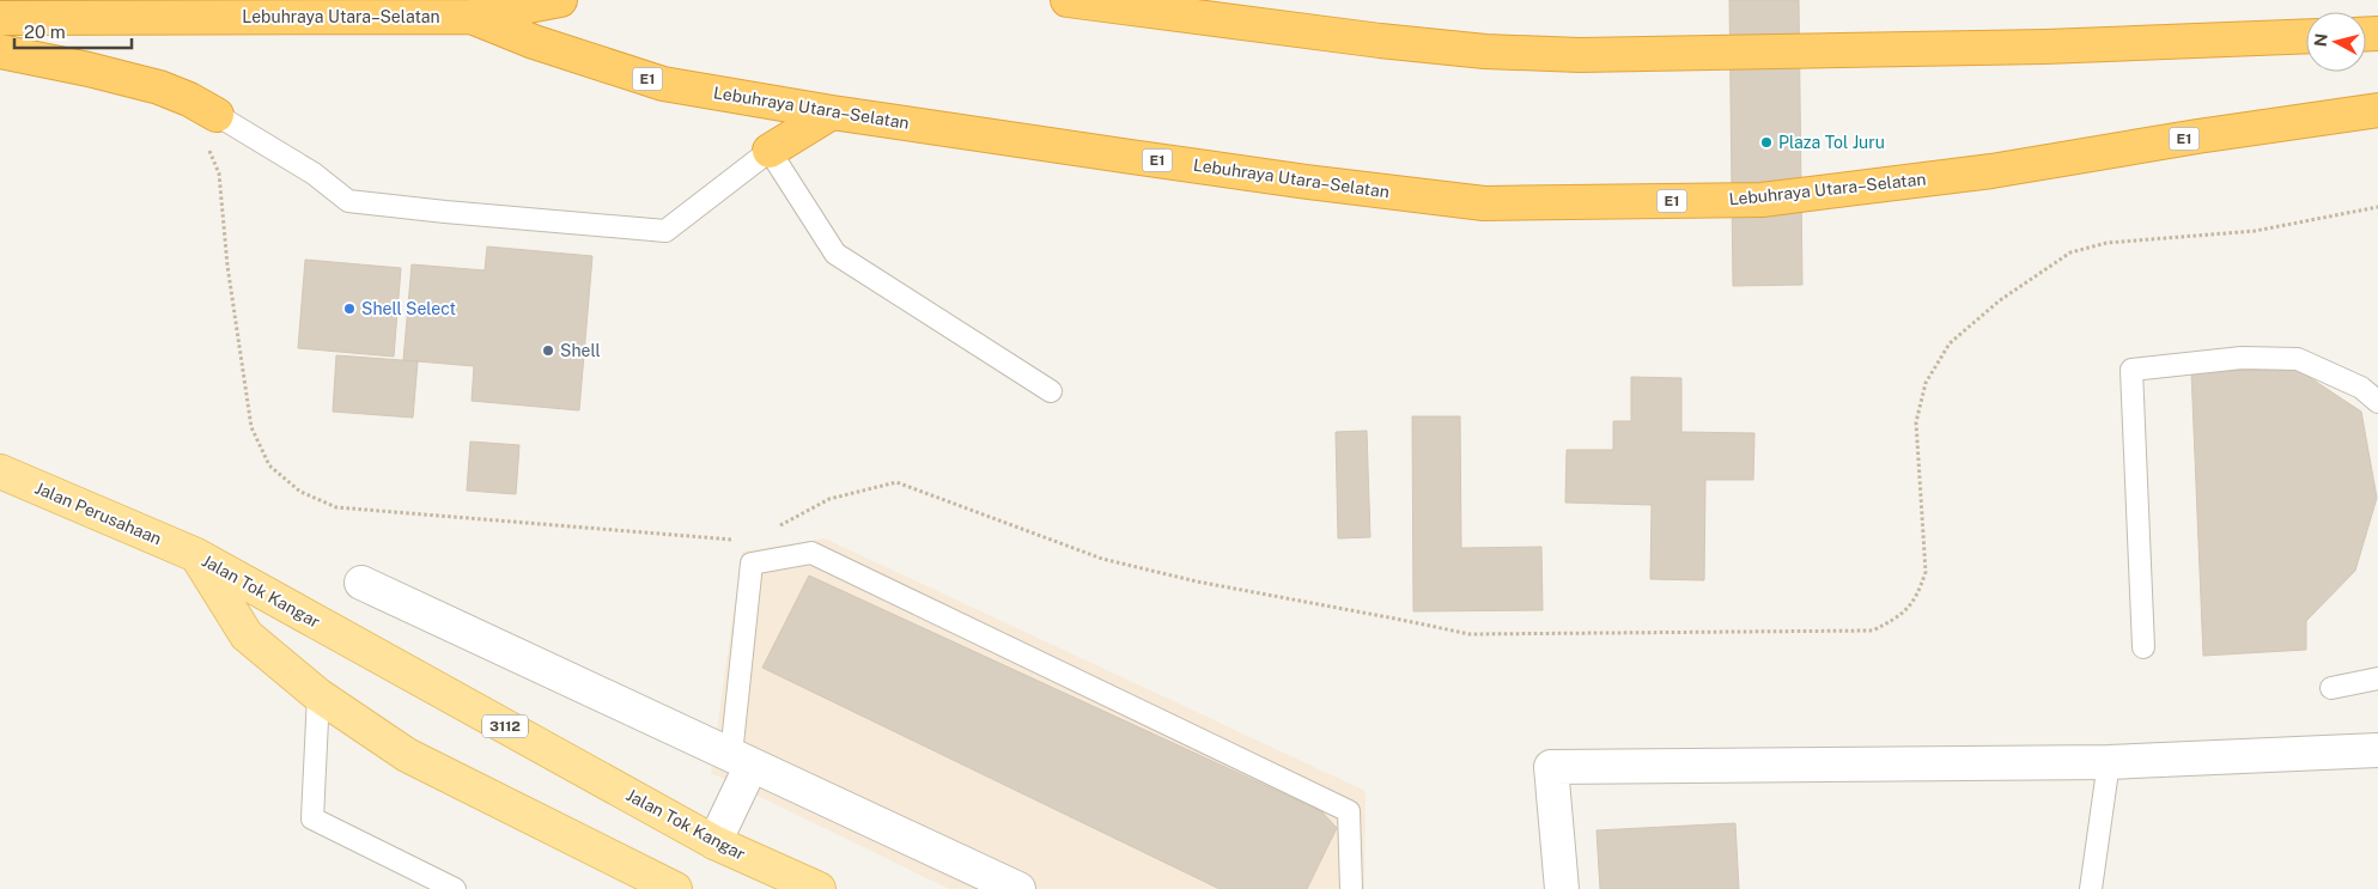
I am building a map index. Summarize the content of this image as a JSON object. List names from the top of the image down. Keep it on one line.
{"streets":{"highway":["Lebuhraya Utara–Selatan","E1"],"main road":["Jalan Perusahaan","Jalan Tok Kangar","3112"]},"crossings":[["Jalan Perusahaan","Jalan Tok Kangar"]],"places":["Plaza Tol Juru","Shell Select","Shell"],"scale_bar":"20 m","north":"left"}
